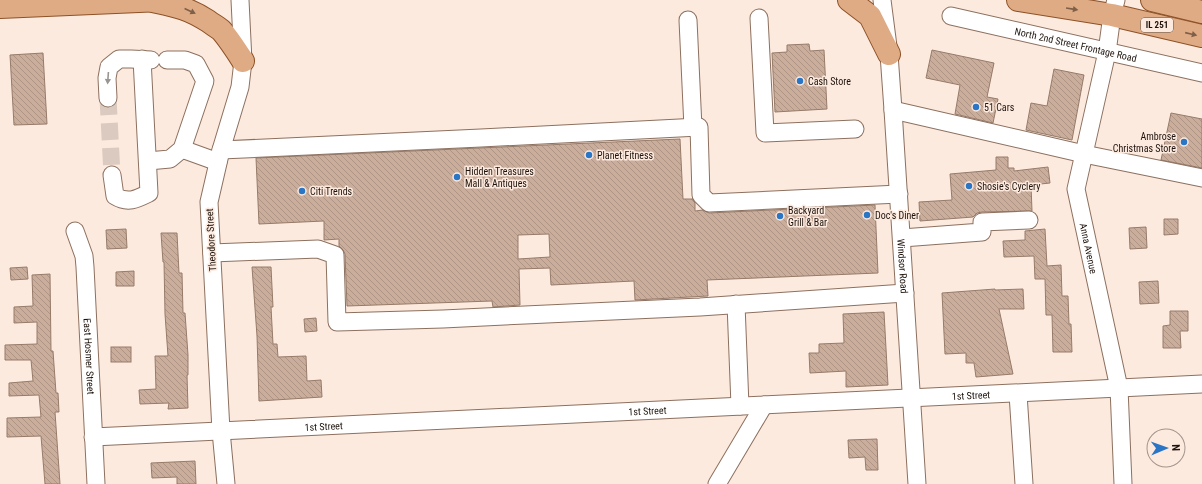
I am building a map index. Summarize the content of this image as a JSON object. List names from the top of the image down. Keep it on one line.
{"streets":{"main road":["IL 251"],"street":["North 2nd Street Frontage Road","Theodore Street","Anna Avenue","Windsor Road","East Hosmer Street","1st Street"]},"crossings":[["IL 251","Anna Avenue"],["North 2nd Street Frontage Road","Anna Avenue"],["Theodore Street","1st Street"],["Anna Avenue","1st Street"],["Windsor Road","1st Street"],["East Hosmer Street","1st Street"]],"places":["Cash Store","51 Cars","Ambrose Christmas Store","Planet Fitness","Hidden Treasures Mall & Antiques","Shosie's Cyclery","Citi Trends","Doc's Diner","Backyard Grill & Bar"],"north":"right"}
